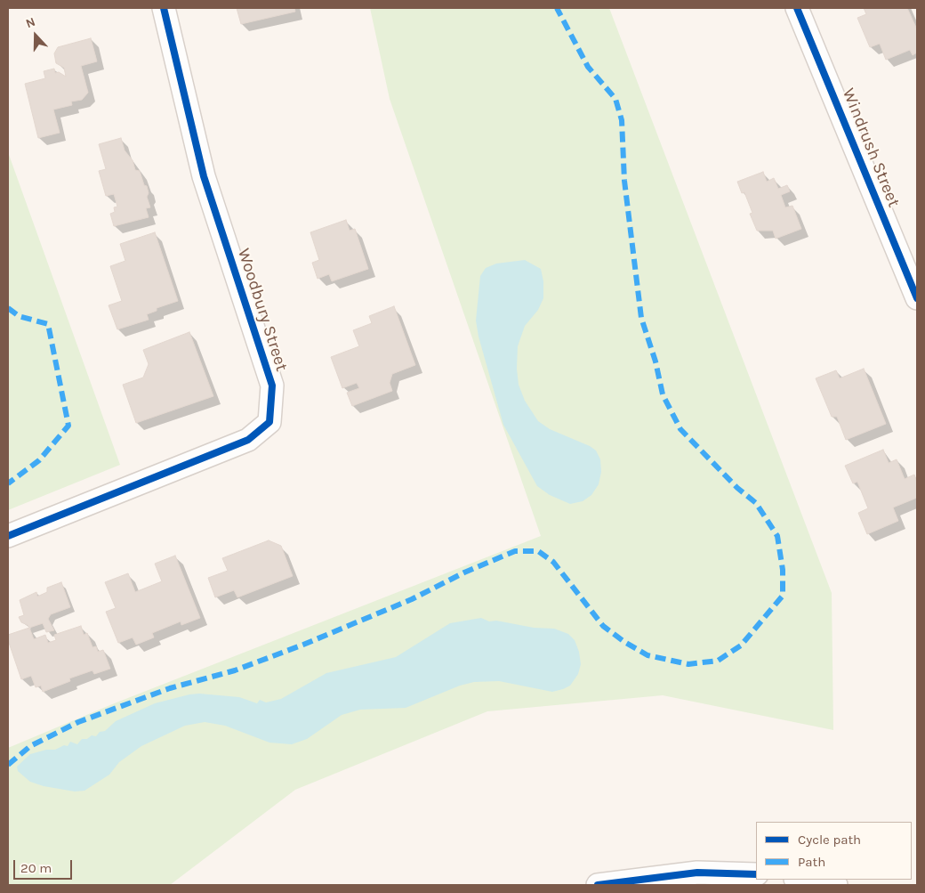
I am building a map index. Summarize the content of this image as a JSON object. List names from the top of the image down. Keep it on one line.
{"streets":{"street":["Windrush Street","Woodbury Street"]},"legend":["Cycle path","Path"],"scale_bar":"20 m","north":"top"}
